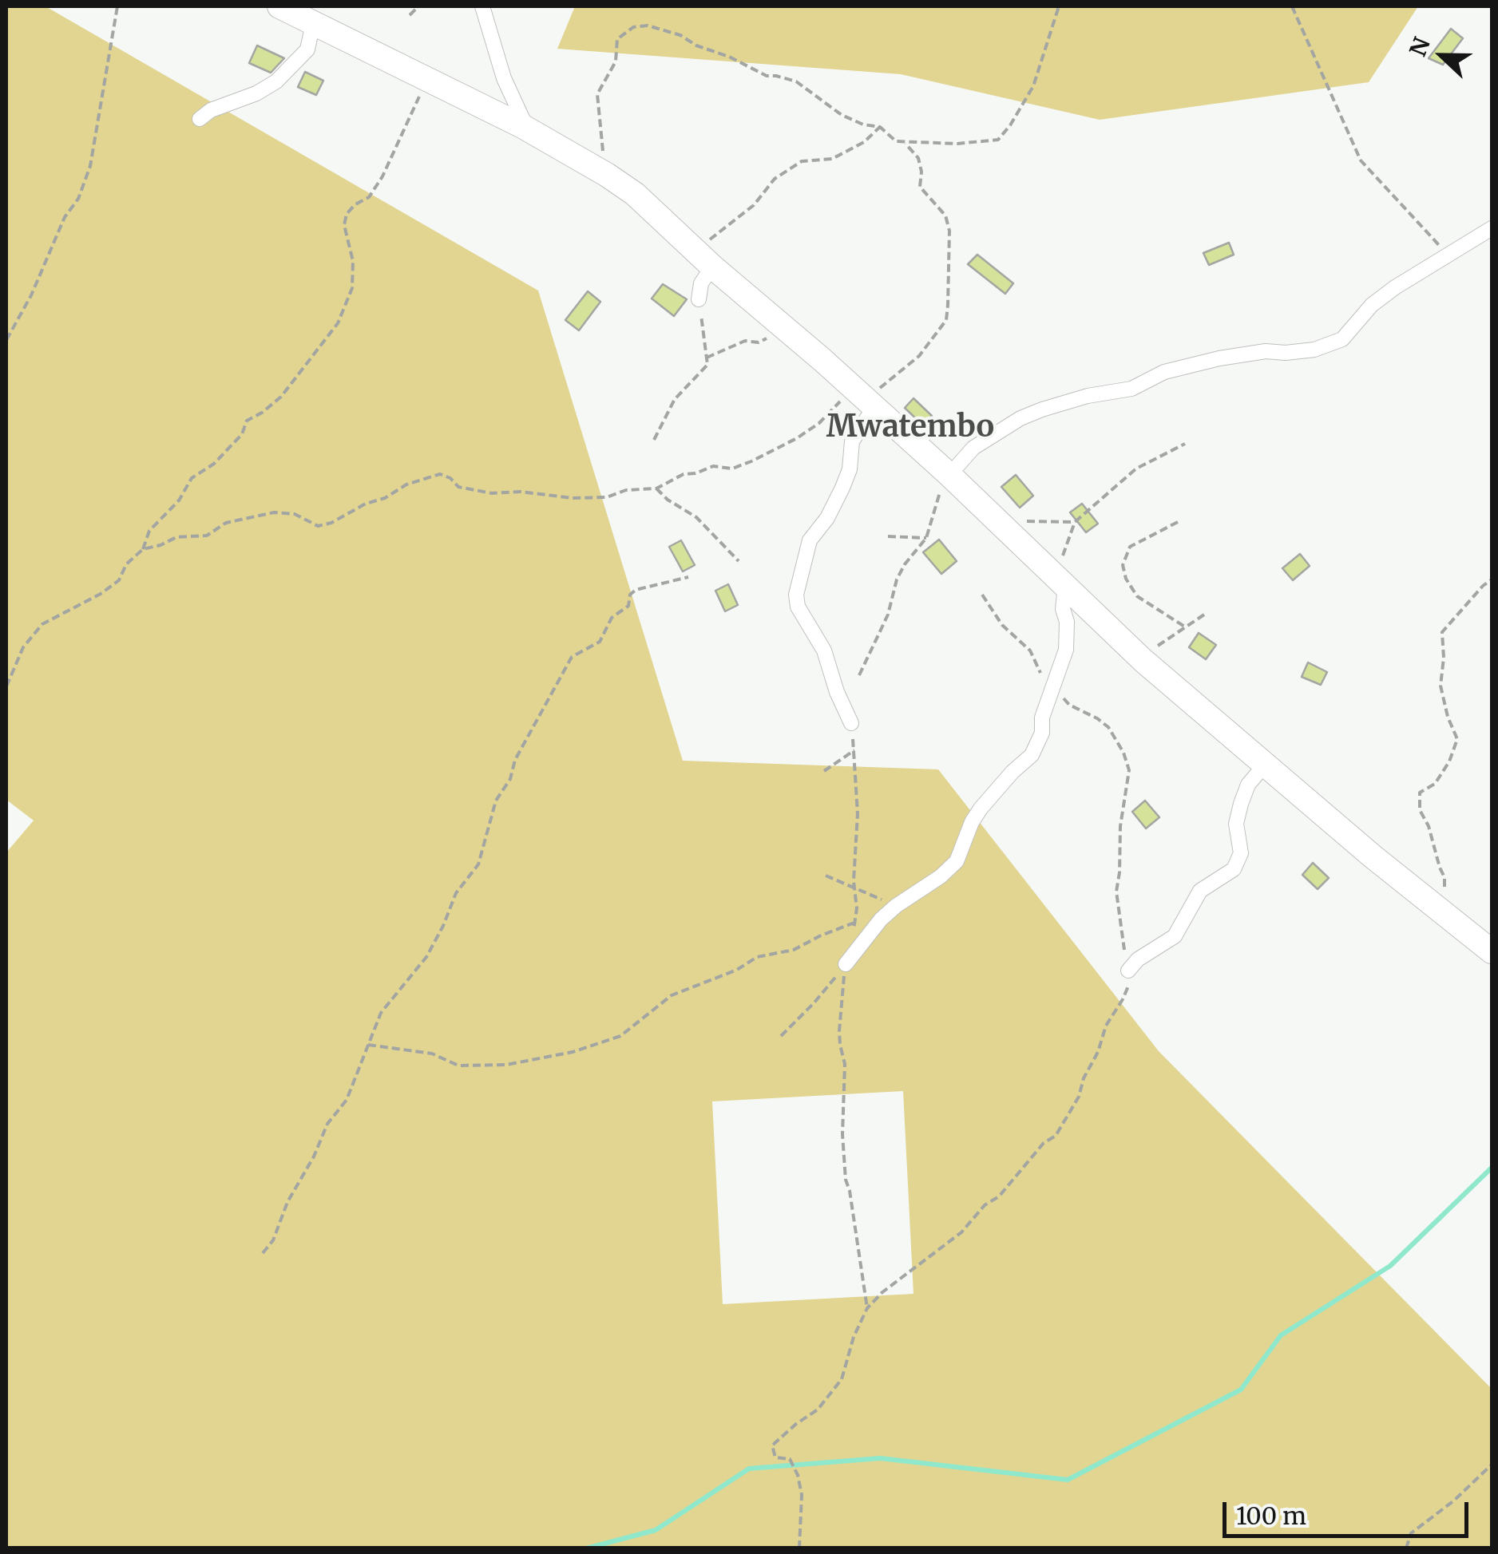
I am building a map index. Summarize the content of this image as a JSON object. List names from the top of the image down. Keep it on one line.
{"districts":["Mwatembo"],"scale_bar":"100 m","north":"left"}
